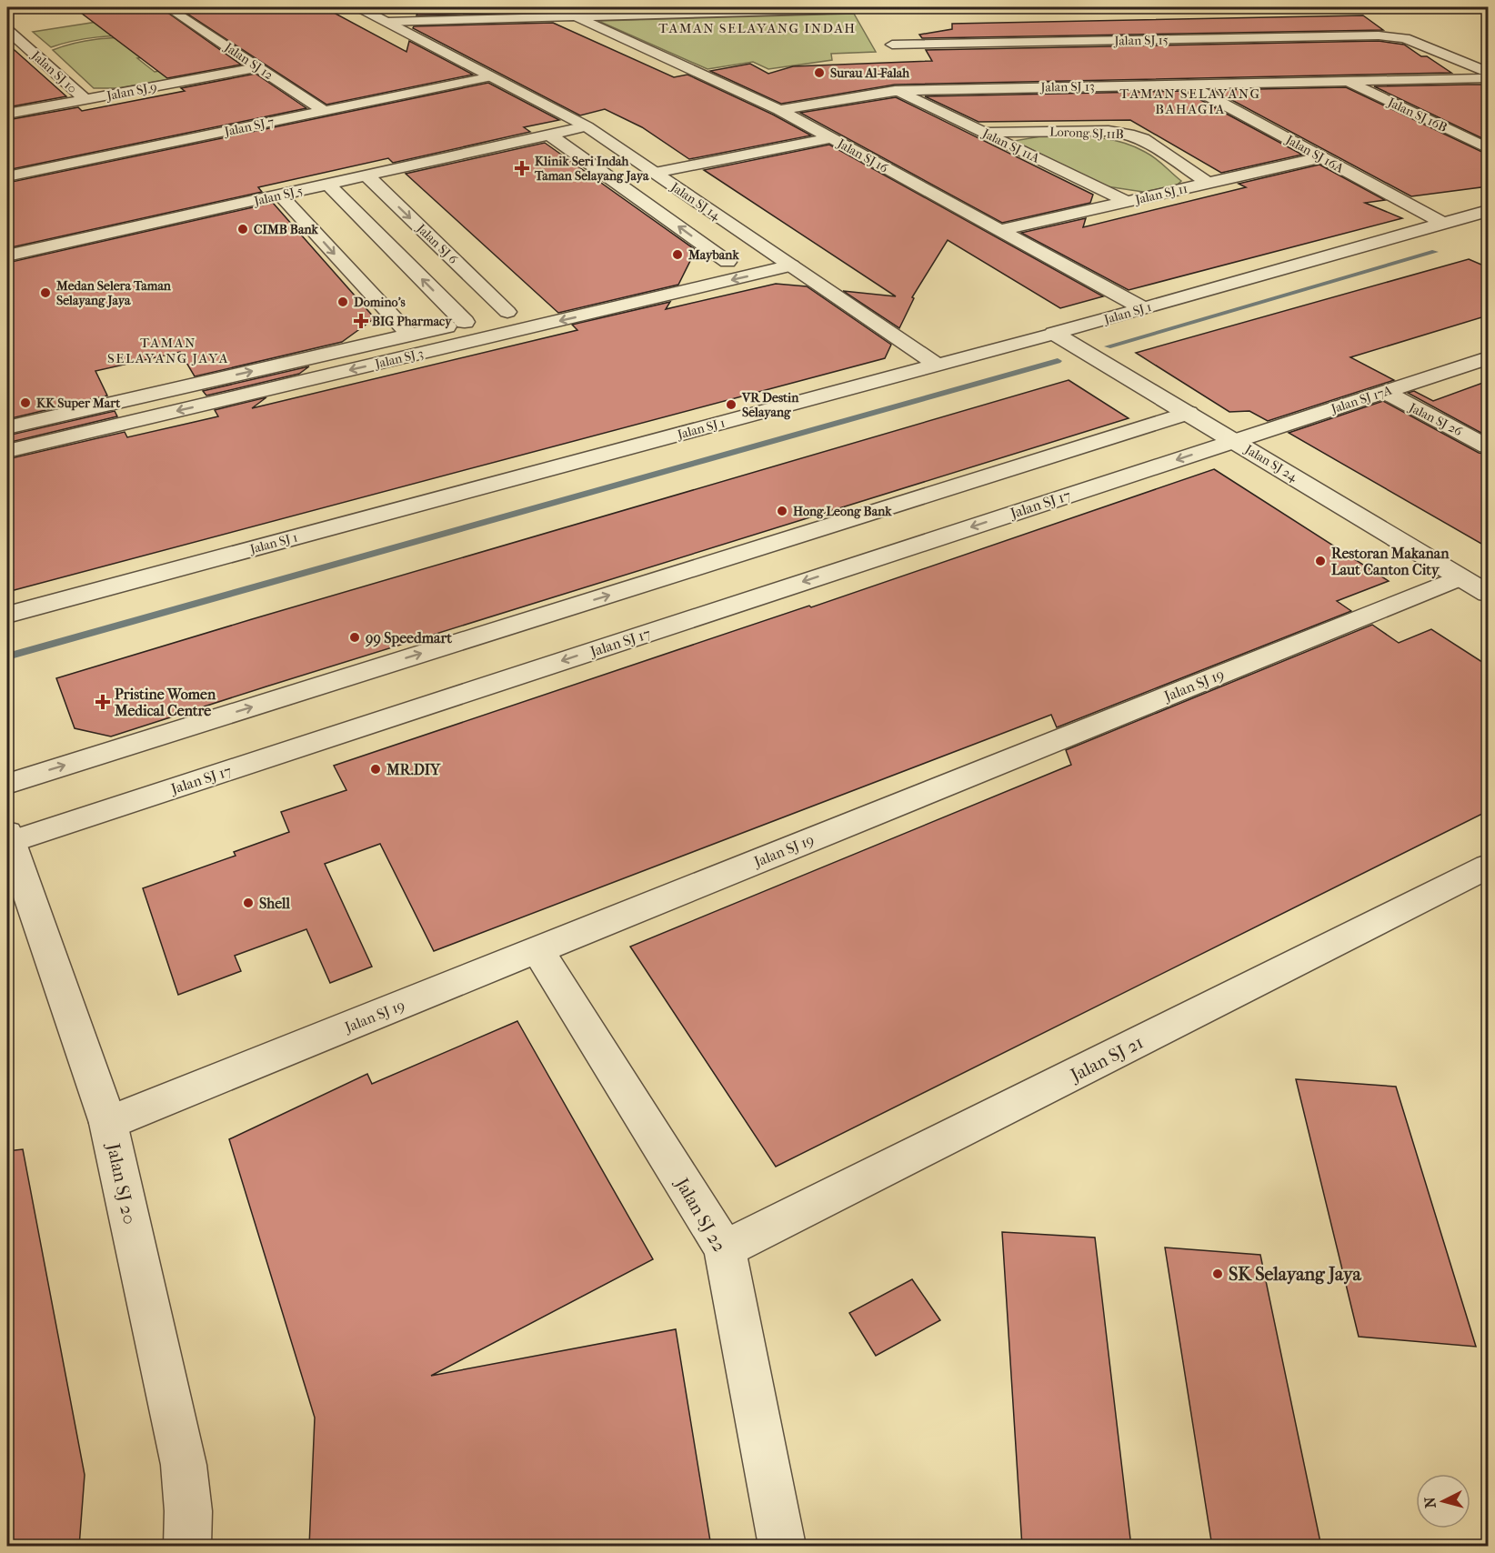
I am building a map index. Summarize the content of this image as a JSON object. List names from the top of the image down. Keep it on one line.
{"streets":{"street":["Jalan SJ 15","Jalan SJ 12","Jalan SJ 10","Jalan SJ 13","Jalan SJ 9","Jalan SJ 16B","Jalan SJ 7","Lorong SJ 11B","Jalan SJ 11A","Jalan SJ 16A","Jalan SJ 16","Jalan SJ 11","Jalan SJ 5","Jalan SJ 14","Jalan SJ 6","Jalan SJ 1","Jalan SJ 3","Jalan SJ 17A","Jalan SJ 26","Jalan SJ 24","Jalan SJ 17","Jalan SJ 19","Jalan SJ 21","Jalan SJ 20","Jalan SJ 22"]},"crossings":[["Jalan SJ 12","Jalan SJ 9"],["Jalan SJ 12","Jalan SJ 7"],["Jalan SJ 10","Jalan SJ 9"],["Jalan SJ 13","Jalan SJ 16B"],["Jalan SJ 13","Jalan SJ 11A"],["Jalan SJ 13","Jalan SJ 16A"],["Jalan SJ 13","Jalan SJ 16"],["Jalan SJ 7","Jalan SJ 14"],["Lorong SJ 11B","Jalan SJ 11A"],["Lorong SJ 11B","Jalan SJ 11"],["Jalan SJ 11A","Jalan SJ 11"],["Jalan SJ 16A","Jalan SJ 11"],["Jalan SJ 16A","Jalan SJ 1"],["Jalan SJ 16","Jalan SJ 11"],["Jalan SJ 16","Jalan SJ 1"],["Jalan SJ 5","Jalan SJ 14"],["Jalan SJ 5","Jalan SJ 6"],["Jalan SJ 14","Jalan SJ 1"],["Jalan SJ 14","Jalan SJ 3"],["Jalan SJ 6","Jalan SJ 3"],["Jalan SJ 1","Jalan SJ 24"],["Jalan SJ 17A","Jalan SJ 26"],["Jalan SJ 17A","Jalan SJ 24"],["Jalan SJ 17A","Jalan SJ 17"],["Jalan SJ 24","Jalan SJ 17"],["Jalan SJ 24","Jalan SJ 19"],["Jalan SJ 17","Jalan SJ 20"],["Jalan SJ 19","Jalan SJ 20"],["Jalan SJ 19","Jalan SJ 22"],["Jalan SJ 21","Jalan SJ 22"]],"districts":["TAMAN SELAYANG INDAH","TAMAN SELAYANG BAHAGIA","TAMAN SELAYANG JAYA"],"places":{"other":["Surau Al-Falah","CIMB Bank","Maybank","Medan Selera Taman Selayang Jaya","Domino's","KK Super Mart","VR Destin Selayang","Hong Leong Bank","Restoran Makanan Laut Canton City","99 Speedmart","MR.DIY","Shell","SK Selayang Jaya"],"health":["Klinik Seri Indah Taman Selayang Jaya","BIG Pharmacy","Pristine Women Medical Centre"]},"north":"left"}
